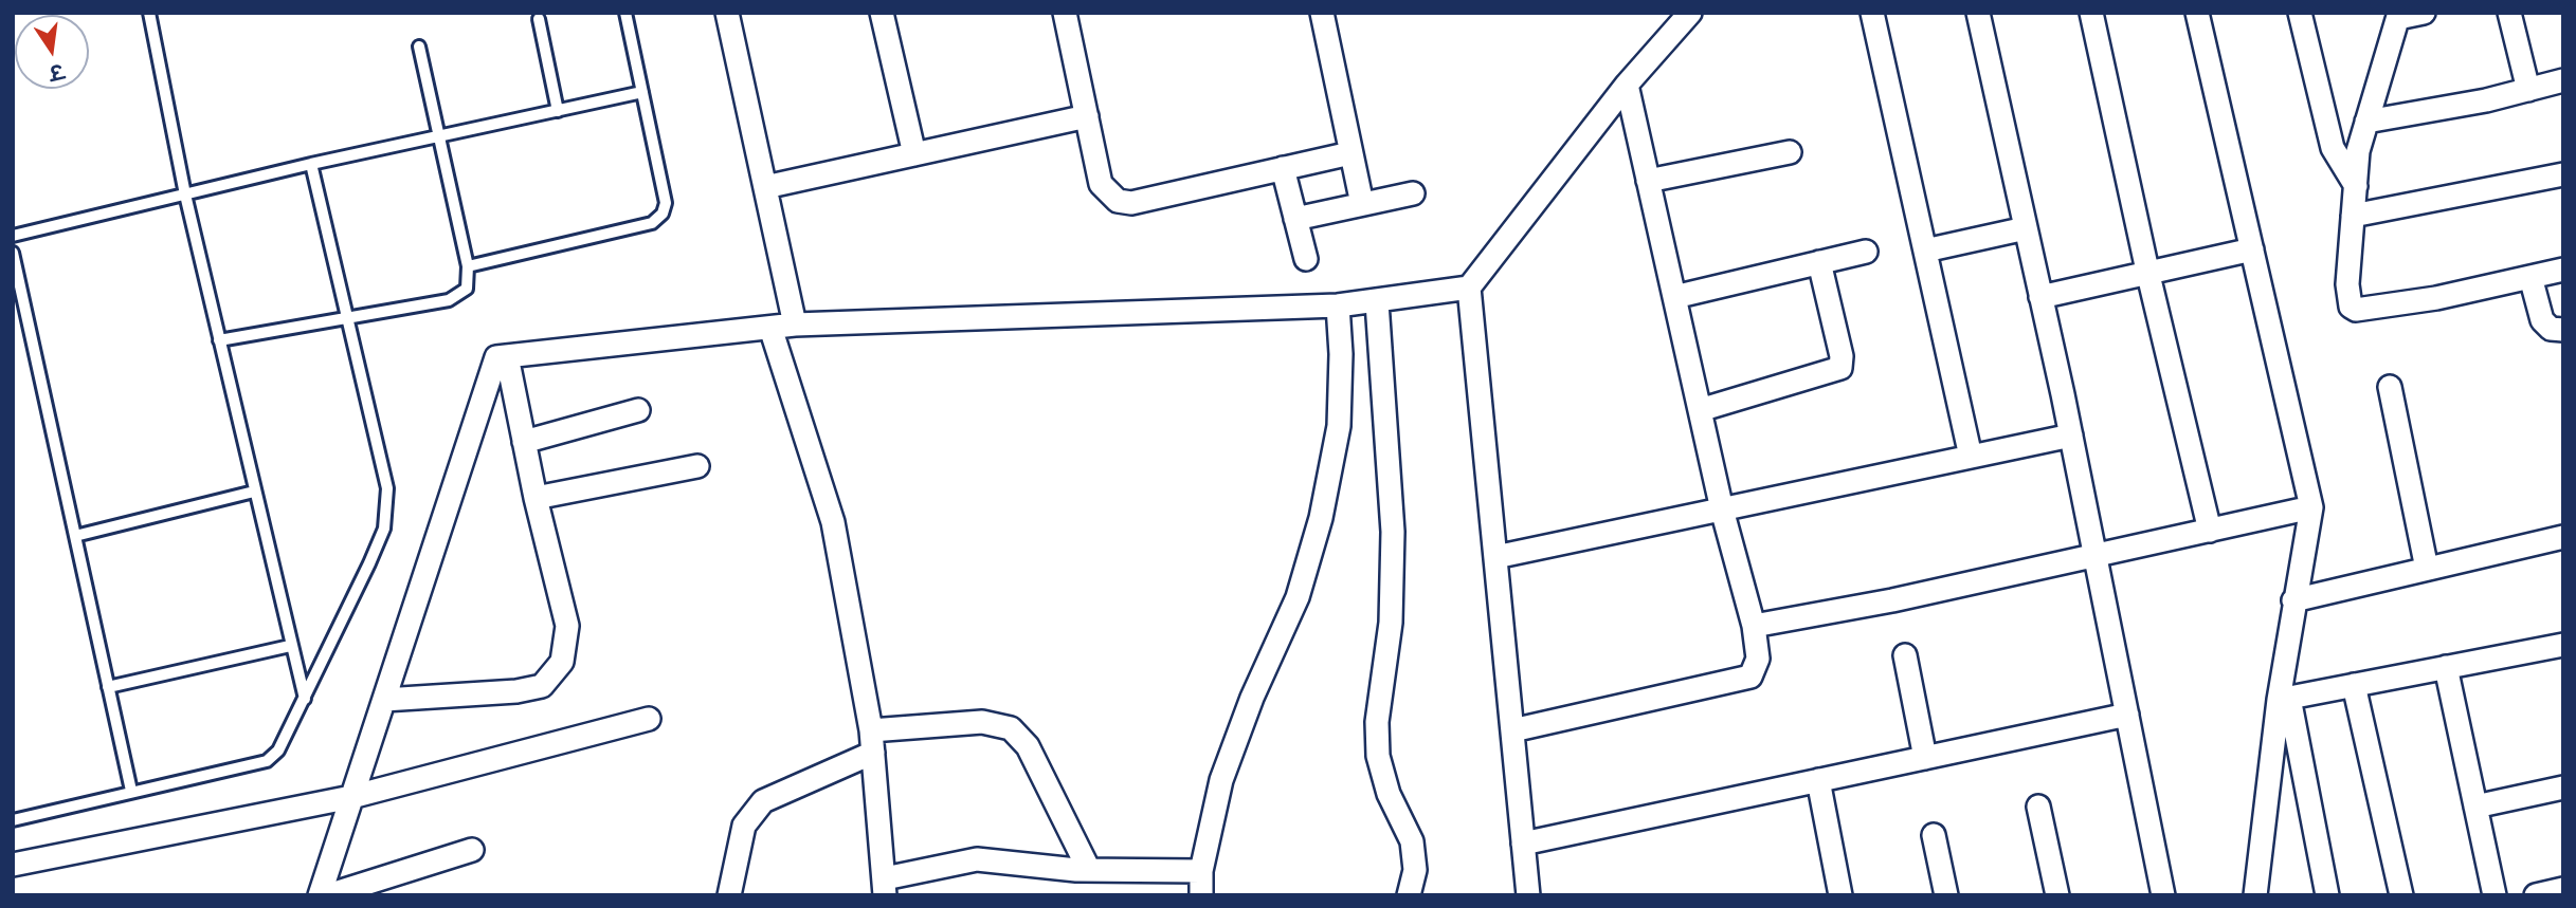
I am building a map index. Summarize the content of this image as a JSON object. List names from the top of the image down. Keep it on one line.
{"north":"bottom"}
